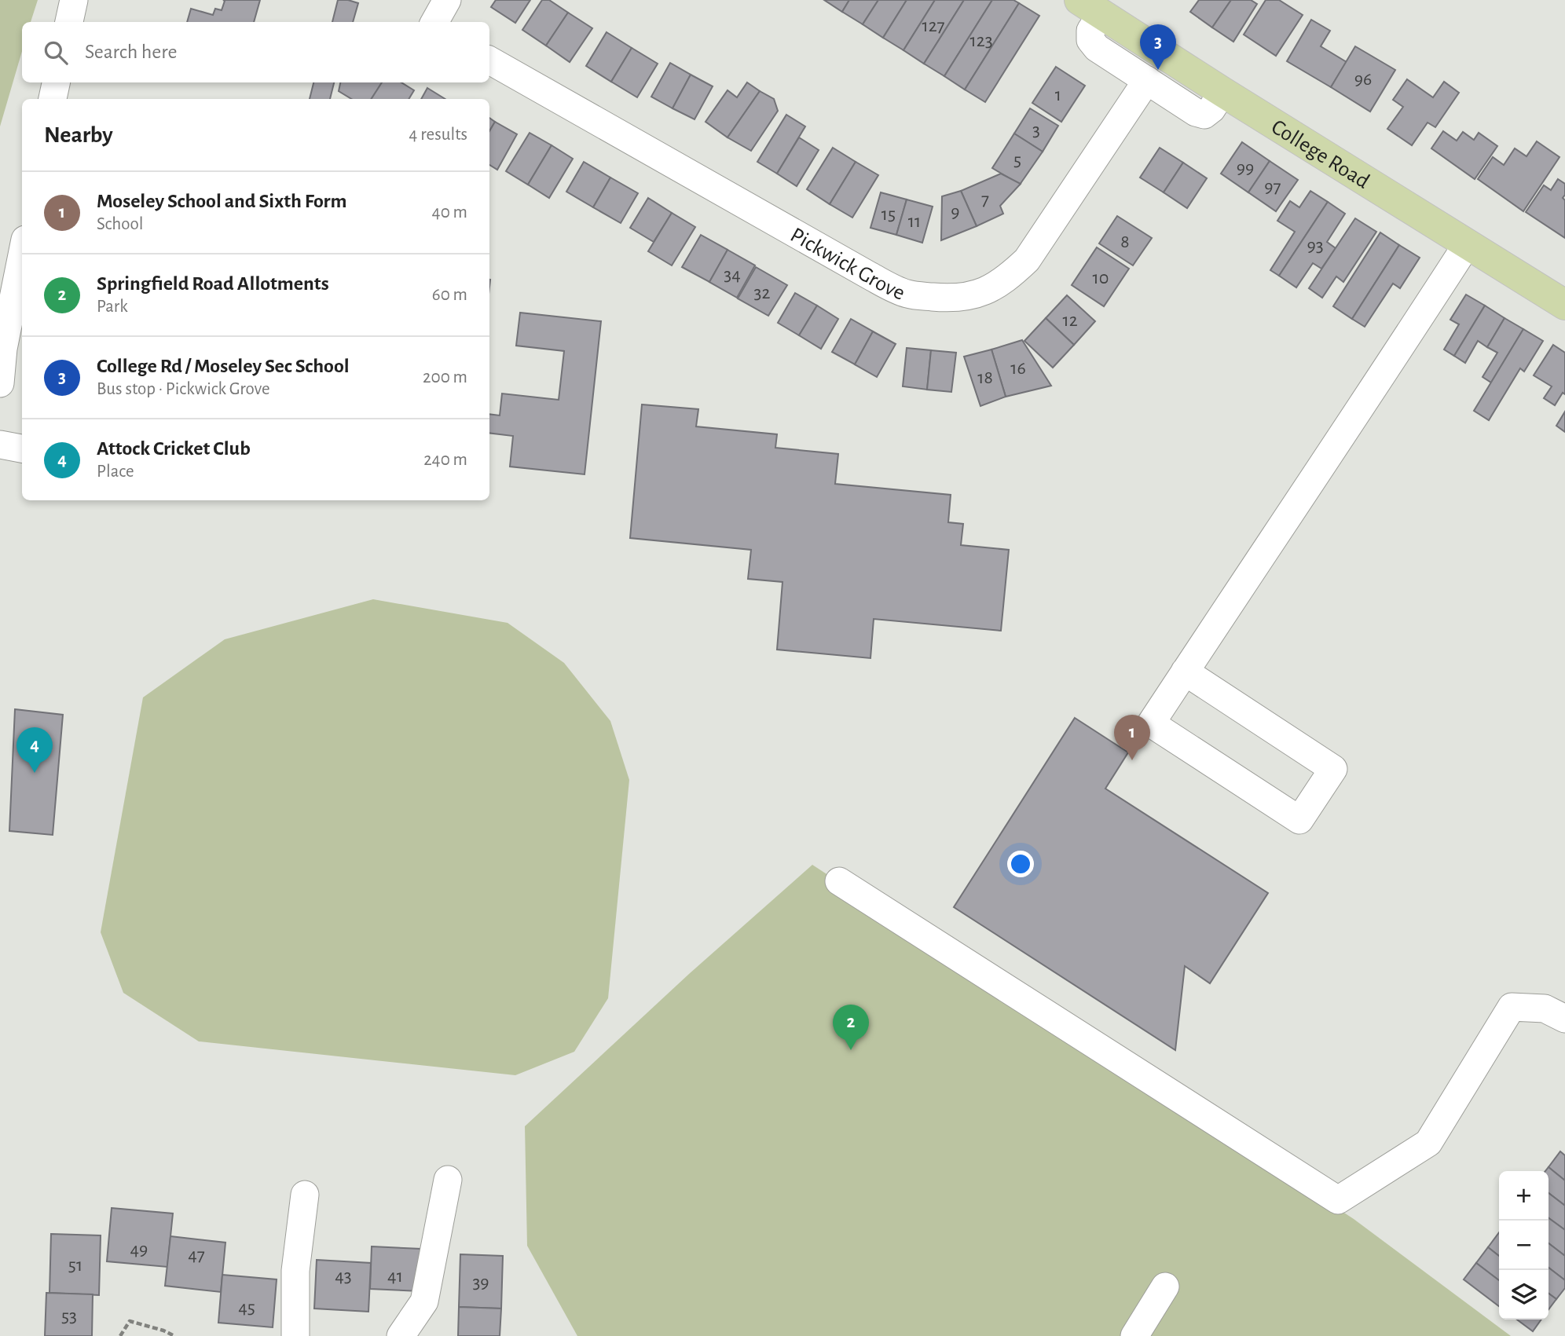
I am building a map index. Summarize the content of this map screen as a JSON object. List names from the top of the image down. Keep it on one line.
{"streets":{"main road":["College Road"],"street":["Pickwick Grove"]},"house_numbers":["127","123","96","1","3","5","99","97","7","9","15","11","8","93","34","10","32","12","16","18","49","47","51","43","41","39","45","53"],"page":{"search":"Search here","pins":["3","1","4","2"],"heading":["Nearby","4 results"],"list":[{"mark":"1","name":"Moseley School and Sixth Form","note":"School","value":"40 m"},{"mark":"2","name":"Springfield Road Allotments","note":"Park","value":"60 m"},{"mark":"3","name":"College Rd / Moseley Sec School","note":"Bus stop · Pickwick Grove","value":"200 m"},{"mark":"4","name":"Attock Cricket Club","note":"Place","value":"240 m"}],"map_buttons":["+","−"]}}
